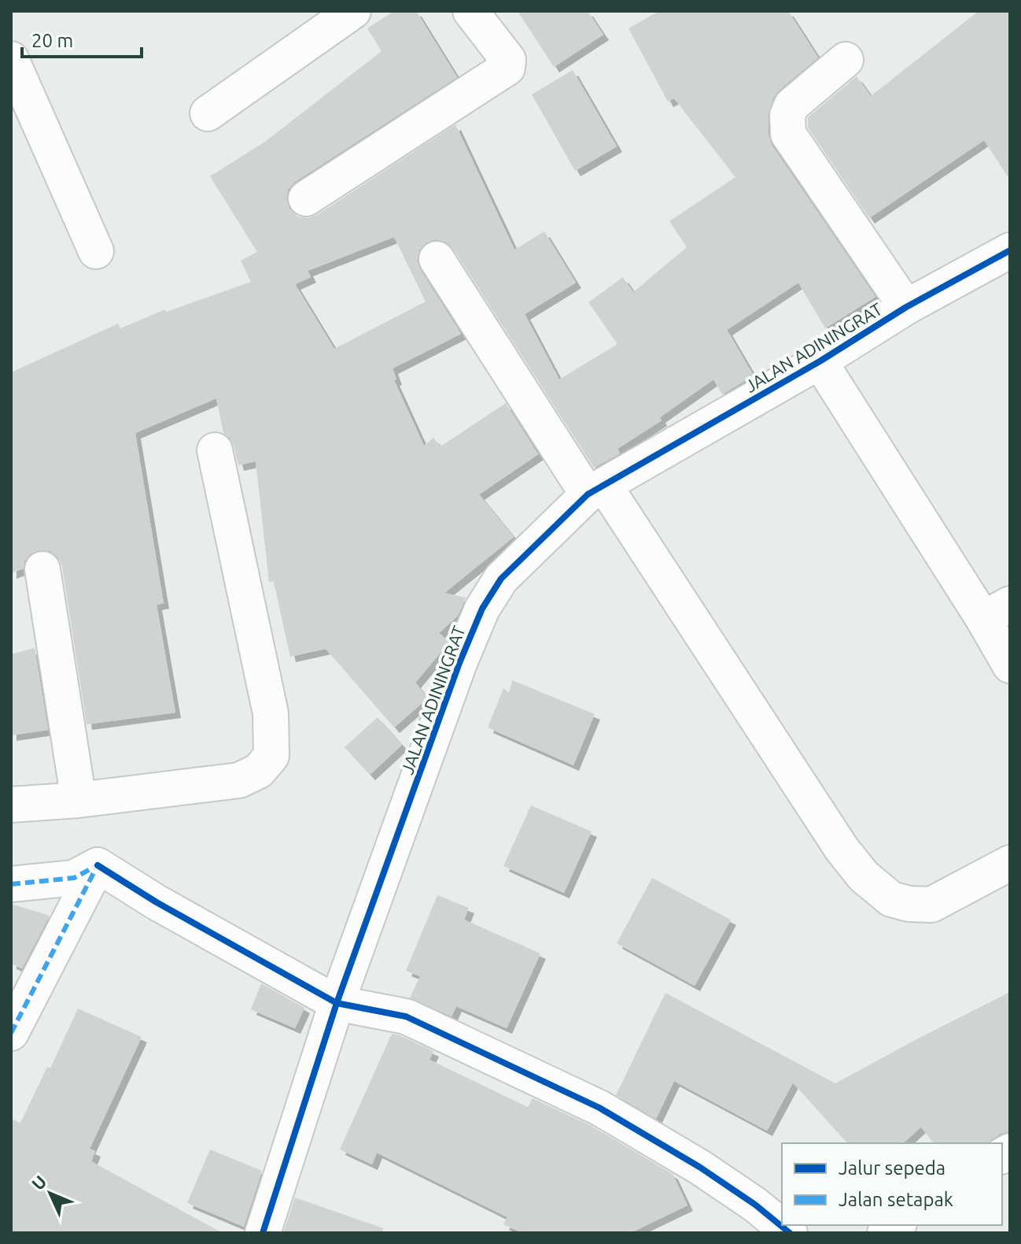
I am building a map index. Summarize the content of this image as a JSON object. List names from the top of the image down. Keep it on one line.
{"streets":{"street":["JALAN ADININGRAT"]},"legend":["Jalur sepeda","Jalan setapak"],"scale_bar":"20 m","north":"top left"}
